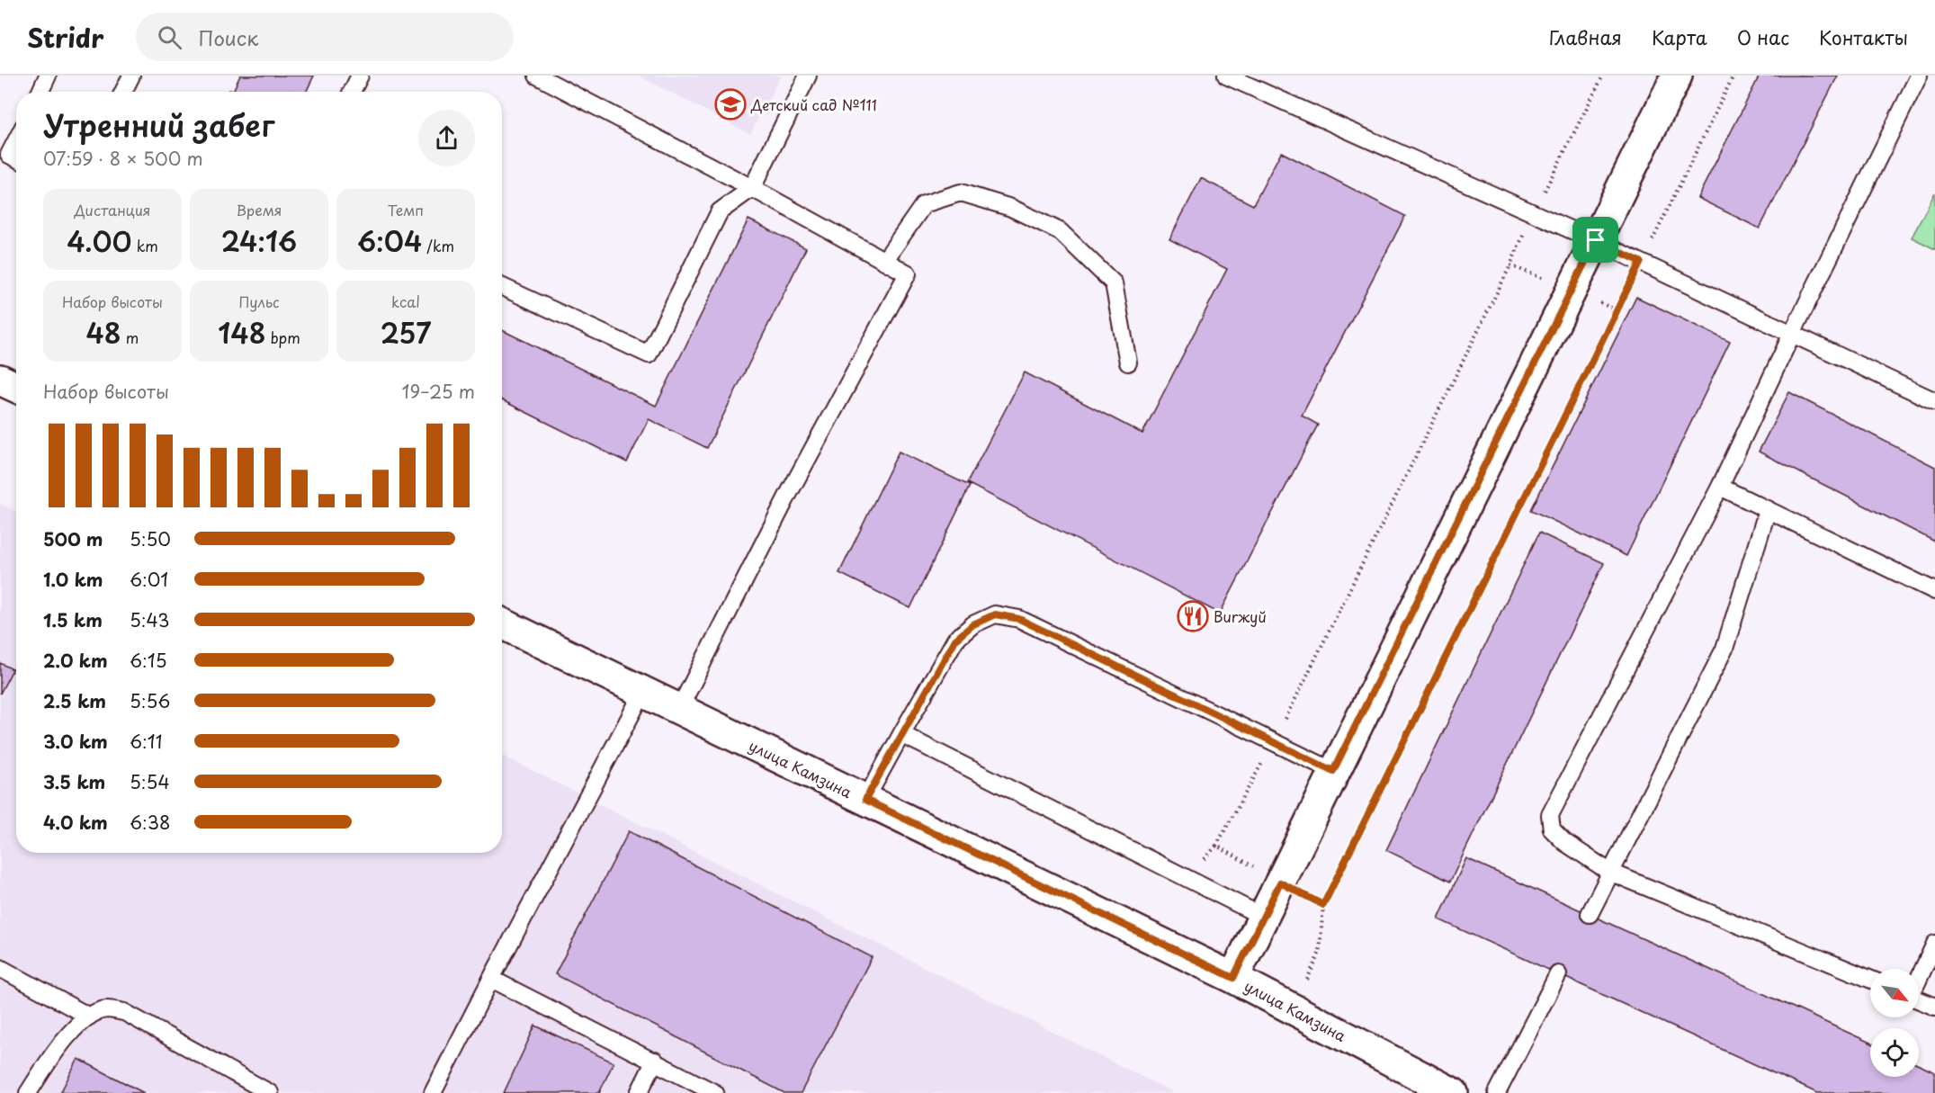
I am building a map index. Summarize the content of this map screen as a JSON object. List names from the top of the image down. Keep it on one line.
{"streets":{"main road":["улица Камзина"]},"places":{"school or university":["Детский сад №111"],"restaurant":["Burжуй"]},"north":"bottom right","page":{"header":"Stridr","search":"Поиск","nav":["Главная","Карта","О нас","Контакты"],"heading":["Утренний забег","07:59 · 8 × 500 m"],"stats":[["Дистанция","4.00 km"],["Время","24:16"],["Темп","6:04 /km"],["Набор высоты","48 m"],["Пульс","148 bpm"],["kcal","257"]],"chart":["Набор высоты","19–25 m"],"list":[{"name":"500 m","note":"5:50"},{"name":"1.0 km","note":"6:01"},{"name":"1.5 km","note":"5:43"},{"name":"2.0 km","note":"6:15"},{"name":"2.5 km","note":"5:56"},{"name":"3.0 km","note":"6:11"},{"name":"3.5 km","note":"5:54"},{"name":"4.0 km","note":"6:38"}]}}
